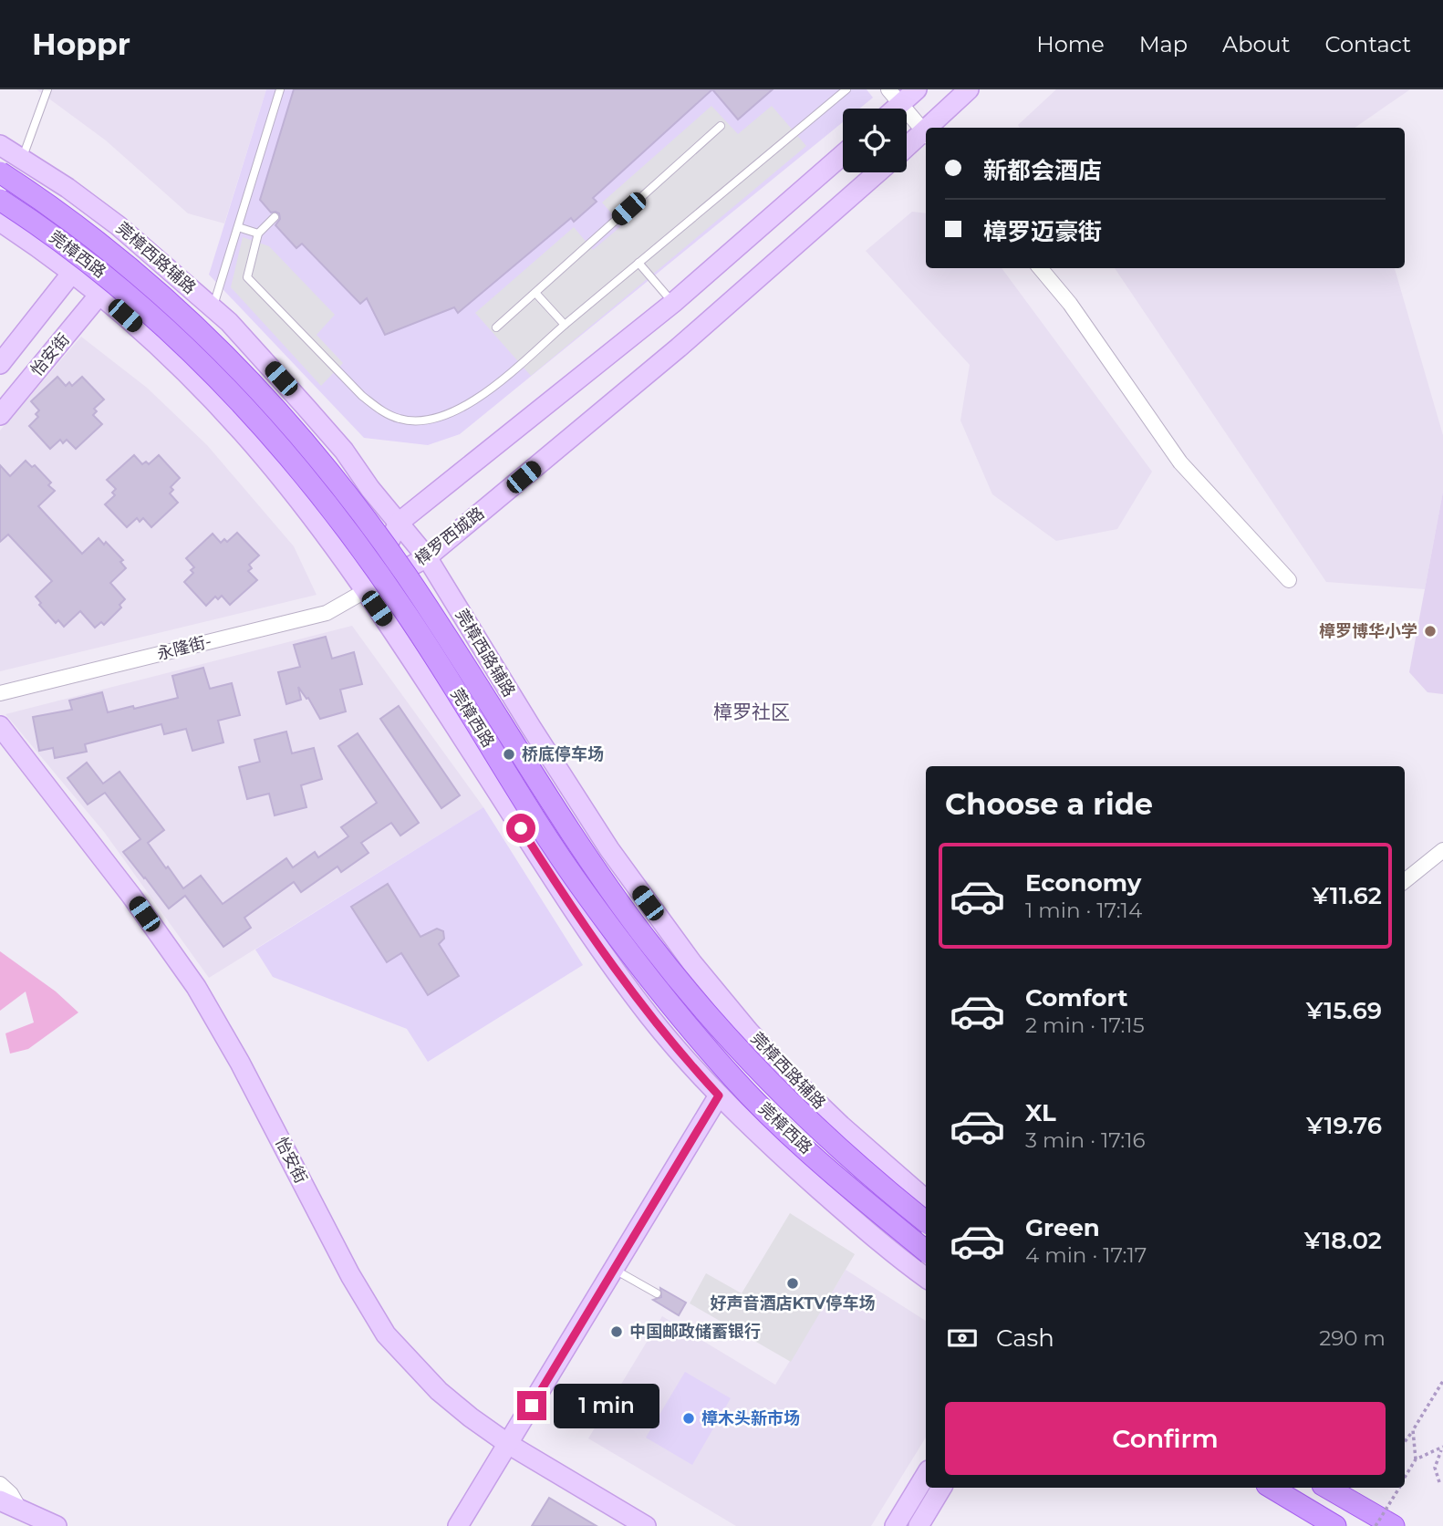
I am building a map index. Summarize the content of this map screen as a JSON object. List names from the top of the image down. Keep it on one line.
{"streets":{"main road":["莞樟西路","莞樟西路辅路","怡安街","樟罗西城路"],"street":["永隆街-"]},"crossings":[["莞樟西路辅路","樟罗西城路"],["樟罗西城路","永隆街-"]],"districts":["樟罗社区"],"places":["樟罗博华小学","桥底停车场","好声音酒店KTV停车场","中国邮政储蓄银行","樟木头新市场"],"page":{"header":"Hoppr","nav":["Home","Map","About","Contact"],"banner":["新都会酒店","樟罗迈豪街"],"heading":"Choose a ride","list":[{"name":"Economy","note":"1 min · 17:14","value":"¥11.62"},{"name":"Comfort","note":"2 min · 17:15","value":"¥15.69"},{"name":"XL","note":"3 min · 17:16","value":"¥19.76"},{"name":"Green","note":"4 min · 17:17","value":"¥18.02"}],"pay":["Cash","290 m"],"bubble":"1 min","buttons":"Confirm"}}
